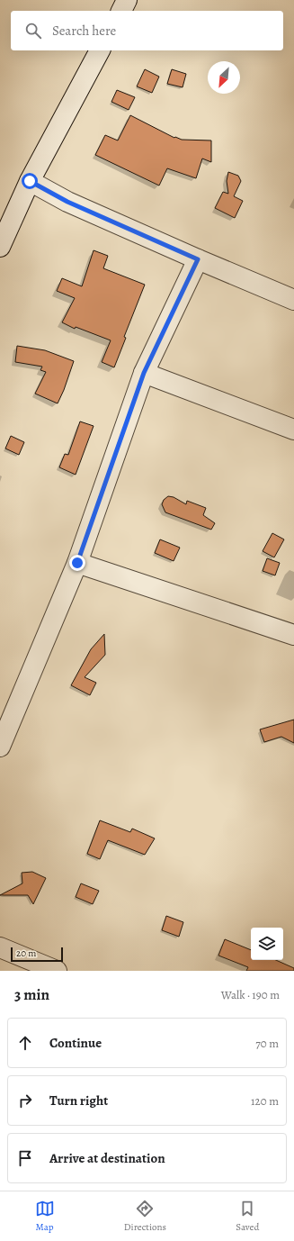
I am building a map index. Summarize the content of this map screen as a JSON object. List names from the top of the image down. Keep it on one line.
{"scale_bar":"20 m","north":"bottom left","page":{"search":"Search here","scale":"20 m","heading":["3 min","Walk · 190 m"],"list":[["Continue","70 m"],["Turn right","120 m"],"Arrive at destination"],"nav":["Map","Directions","Saved"]}}
